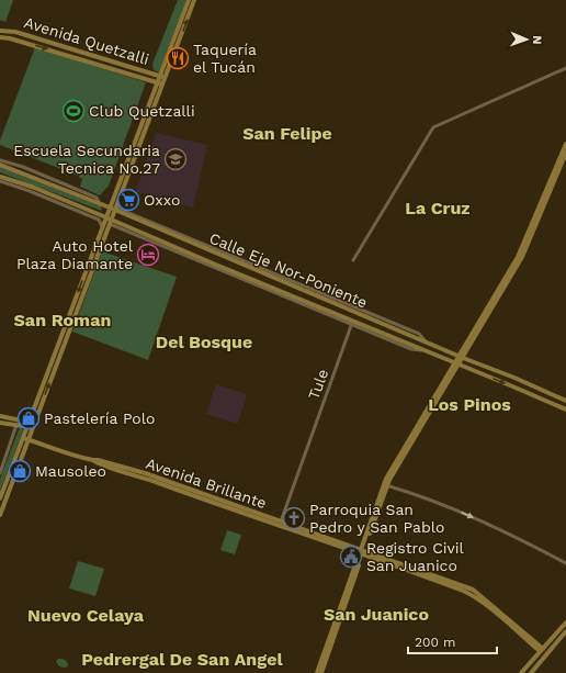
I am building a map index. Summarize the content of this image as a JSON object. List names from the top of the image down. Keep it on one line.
{"streets":{"main road":["Avenida Quetzalli","Calle Eje Nor-Poniente","Avenida Brillante"],"street":["Tule"]},"crossings":[["Calle Eje Nor-Poniente","Tule"],["Tule","Avenida Brillante"]],"districts":["San Felipe","La Cruz","San Roman","Del Bosque","Los Pinos","San Juanico","Nuevo Celaya","Pedrergal De San Angel"],"places":{"restaurant":["Taquería el Tucán"],"sports":["Club Quetzalli"],"school or university":["Escuela Secundaria Tecnica No.27"],"supermarket":["Oxxo"],"hotel":["Auto Hotel Plaza Diamante"],"shop":["Pastelería Polo","Mausoleo"],"church":["Parroquia San Pedro y San Pablo"],"public building":["Registro Civil San Juanico"]},"scale_bar":"200 m","north":"right"}
